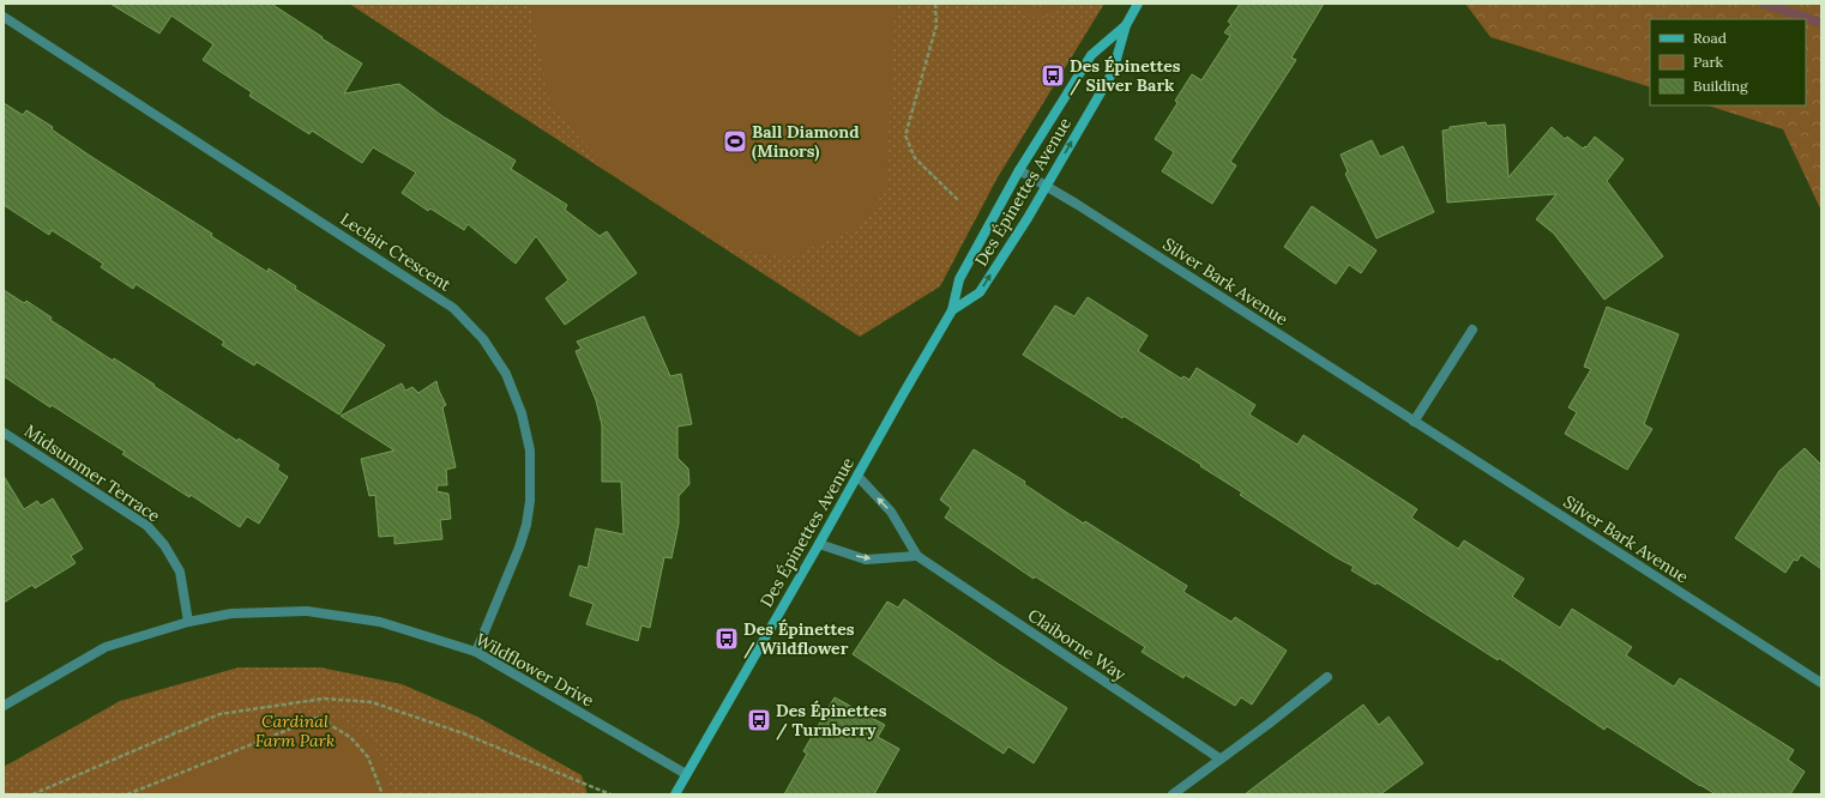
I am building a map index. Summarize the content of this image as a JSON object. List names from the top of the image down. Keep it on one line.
{"streets":{"street":["Des Épinettes Avenue","Leclair Crescent","Silver Bark Avenue","Midsummer Terrace","Claiborne Way","Wildflower Drive"]},"crossings":[["Des Épinettes Avenue","Silver Bark Avenue"],["Des Épinettes Avenue","Claiborne Way"],["Des Épinettes Avenue","Wildflower Drive"],["Leclair Crescent","Wildflower Drive"],["Midsummer Terrace","Wildflower Drive"]],"parks":["Cardinal Farm Park"],"places":{"bus stop":["Des Épinettes / Silver Bark","Des Épinettes / Wildflower","Des Épinettes / Turnberry"],"sports":["Ball Diamond (Minors)"]},"legend":["Road","Park","Building"]}
